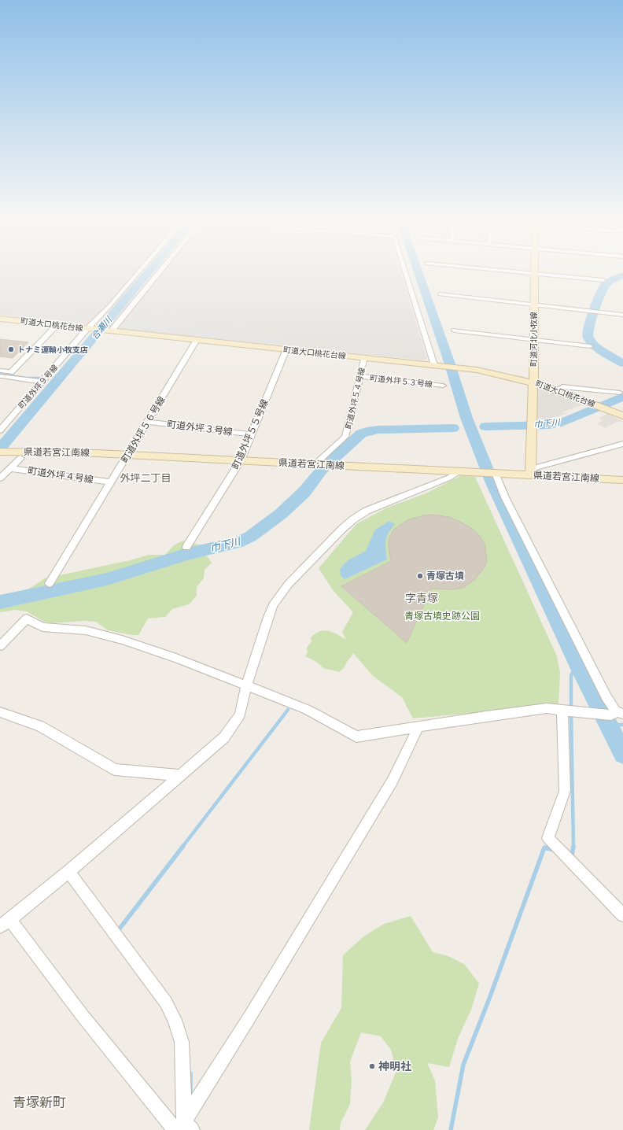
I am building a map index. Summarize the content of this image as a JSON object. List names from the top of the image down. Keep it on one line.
{"streets":{"street":["町道大口桃花台線","町道河北小牧線","町道外坪５３号線","町道外坪９号線","町道外坪５４号線","町道外坪３号線","町道外坪５６号線","町道外坪５５号線","県道若宮江南線","町道外坪４号線"]},"crossings":[["町道大口桃花台線","町道河北小牧線"],["町道大口桃花台線","町道外坪９号線"],["町道大口桃花台線","町道外坪５４号線"],["町道大口桃花台線","町道外坪５６号線"],["町道大口桃花台線","町道外坪５５号線"],["町道河北小牧線","県道若宮江南線"],["町道外坪５３号線","町道外坪５４号線"],["町道外坪５４号線","県道若宮江南線"],["町道外坪３号線","町道外坪５６号線"],["町道外坪３号線","町道外坪５５号線"],["町道外坪５６号線","県道若宮江南線"],["町道外坪５６号線","町道外坪４号線"],["町道外坪５５号線","県道若宮江南線"]],"districts":["外坪二丁目","字青塚","青塚新町"],"water":["合瀬川","巾下川"],"parks":["青塚古墳史跡公園"],"places":["トナミ運輸小牧支店","青塚古墳","神明社"]}
